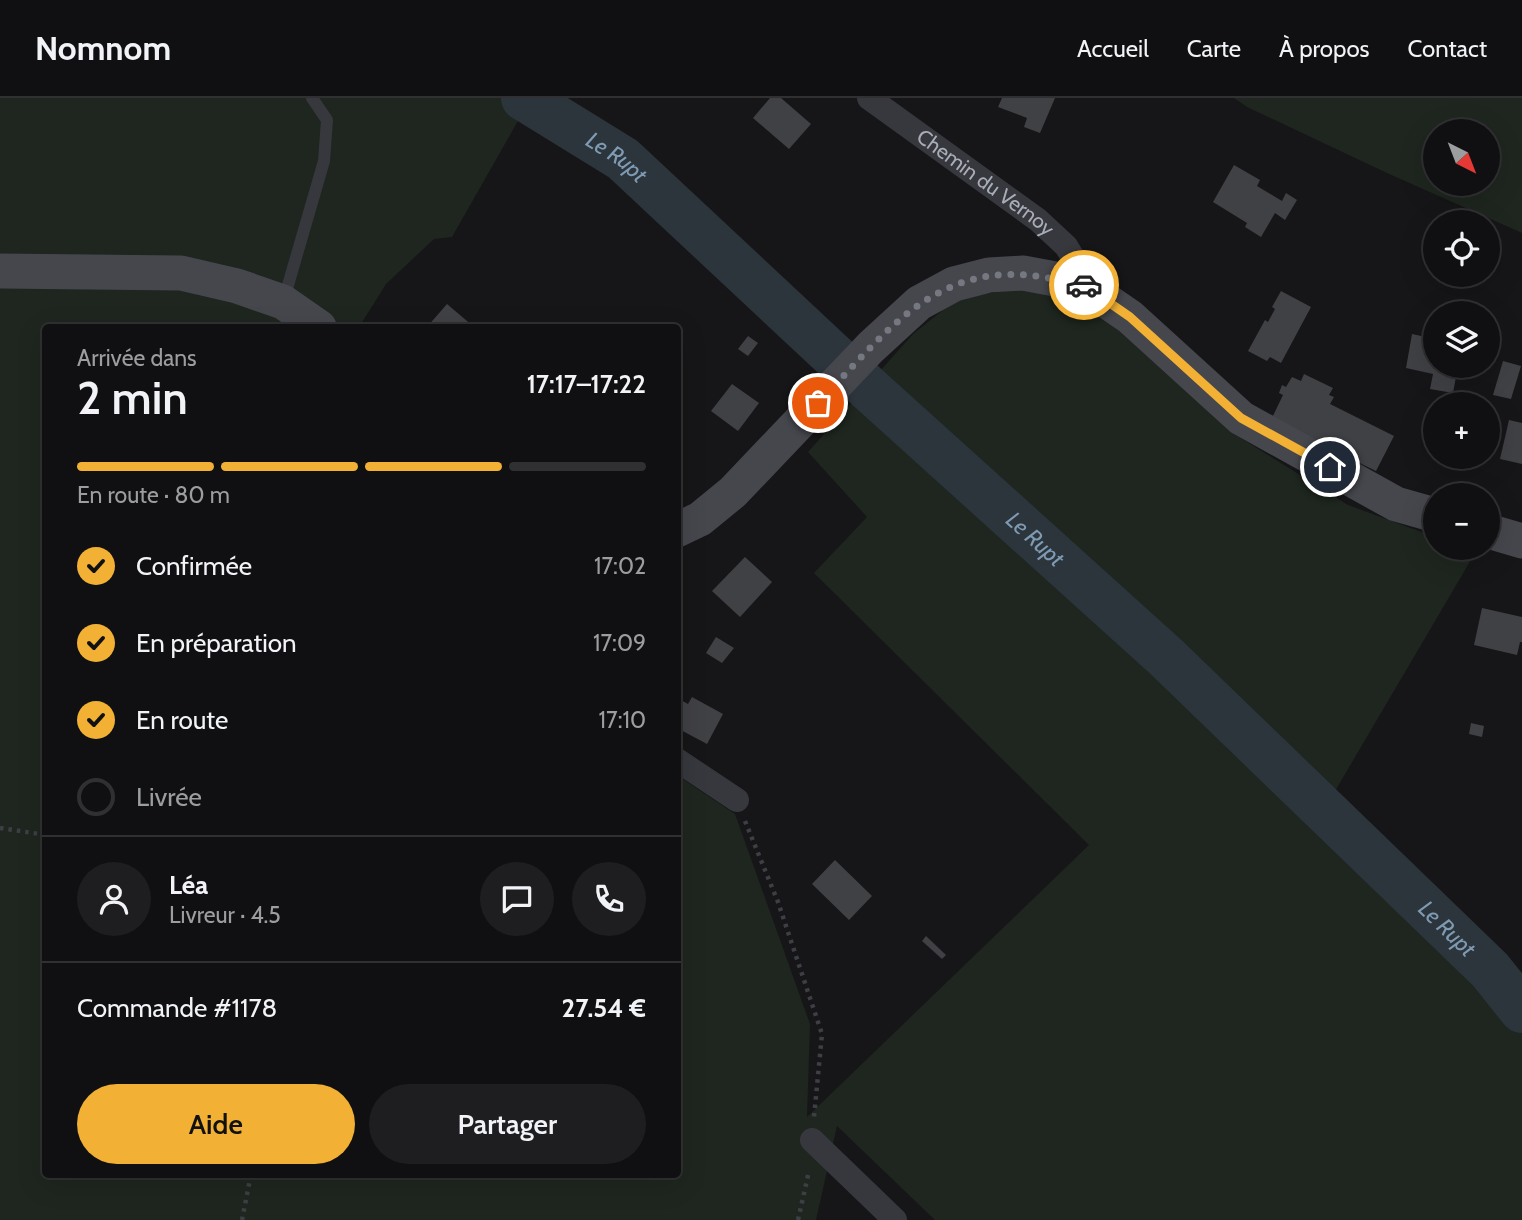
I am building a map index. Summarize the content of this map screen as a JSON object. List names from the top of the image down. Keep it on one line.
{"streets":{"street":["Chemin du Vernoy"]},"water":["Le Rupt"],"north":"bottom right","page":{"header":"Nomnom","nav":["Accueil","Carte","À propos","Contact"],"map_buttons":["+","−"],"heading":["2 min","Arrivée dans","17:17–17:22"],"panel":["Léa","Livreur · 4.5","Commande #1178","27.54 €"],"bar":"En route · 80 m","list":[["Confirmée","17:02"],["En préparation","17:09"],["En route","17:10"],"Livrée"],"buttons":["Aide","Partager"]}}
